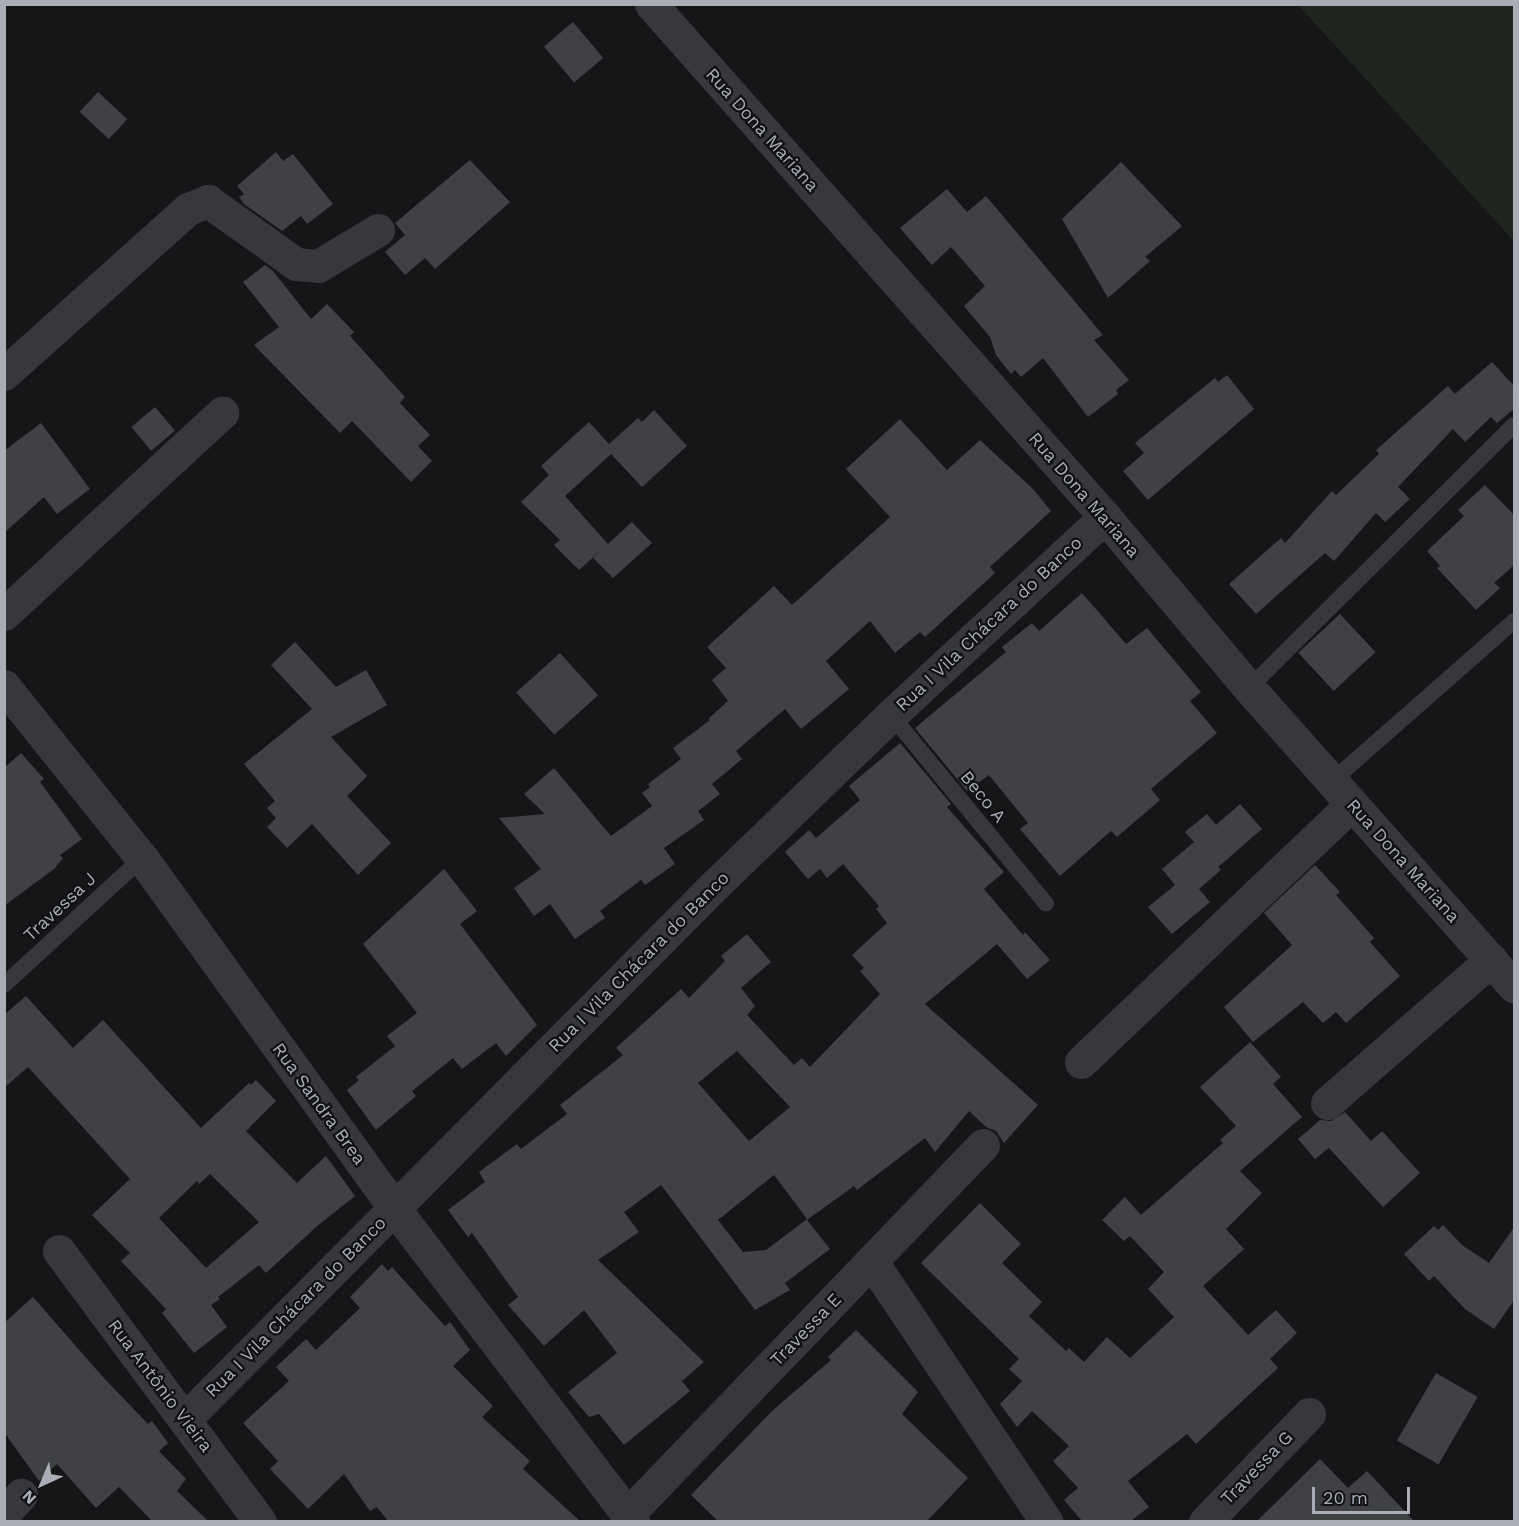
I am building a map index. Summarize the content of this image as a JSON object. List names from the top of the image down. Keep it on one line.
{"streets":{"street":["Rua Dona Mariana","Rua I Vila Chácara do Banco","Rua Sandra Brea","Travessa E","Rua Antônio Vieira","Travessa G"],"lane":["Beco A","Travessa J"]},"crossings":[["Rua Dona Mariana","Rua I Vila Chácara do Banco"],["Rua I Vila Chácara do Banco","Beco A"],["Rua I Vila Chácara do Banco","Rua Sandra Brea"],["Rua I Vila Chácara do Banco","Rua Antônio Vieira"],["Travessa J","Rua Sandra Brea"],["Rua Sandra Brea","Travessa E"]],"scale_bar":"20 m","north":"bottom left"}
